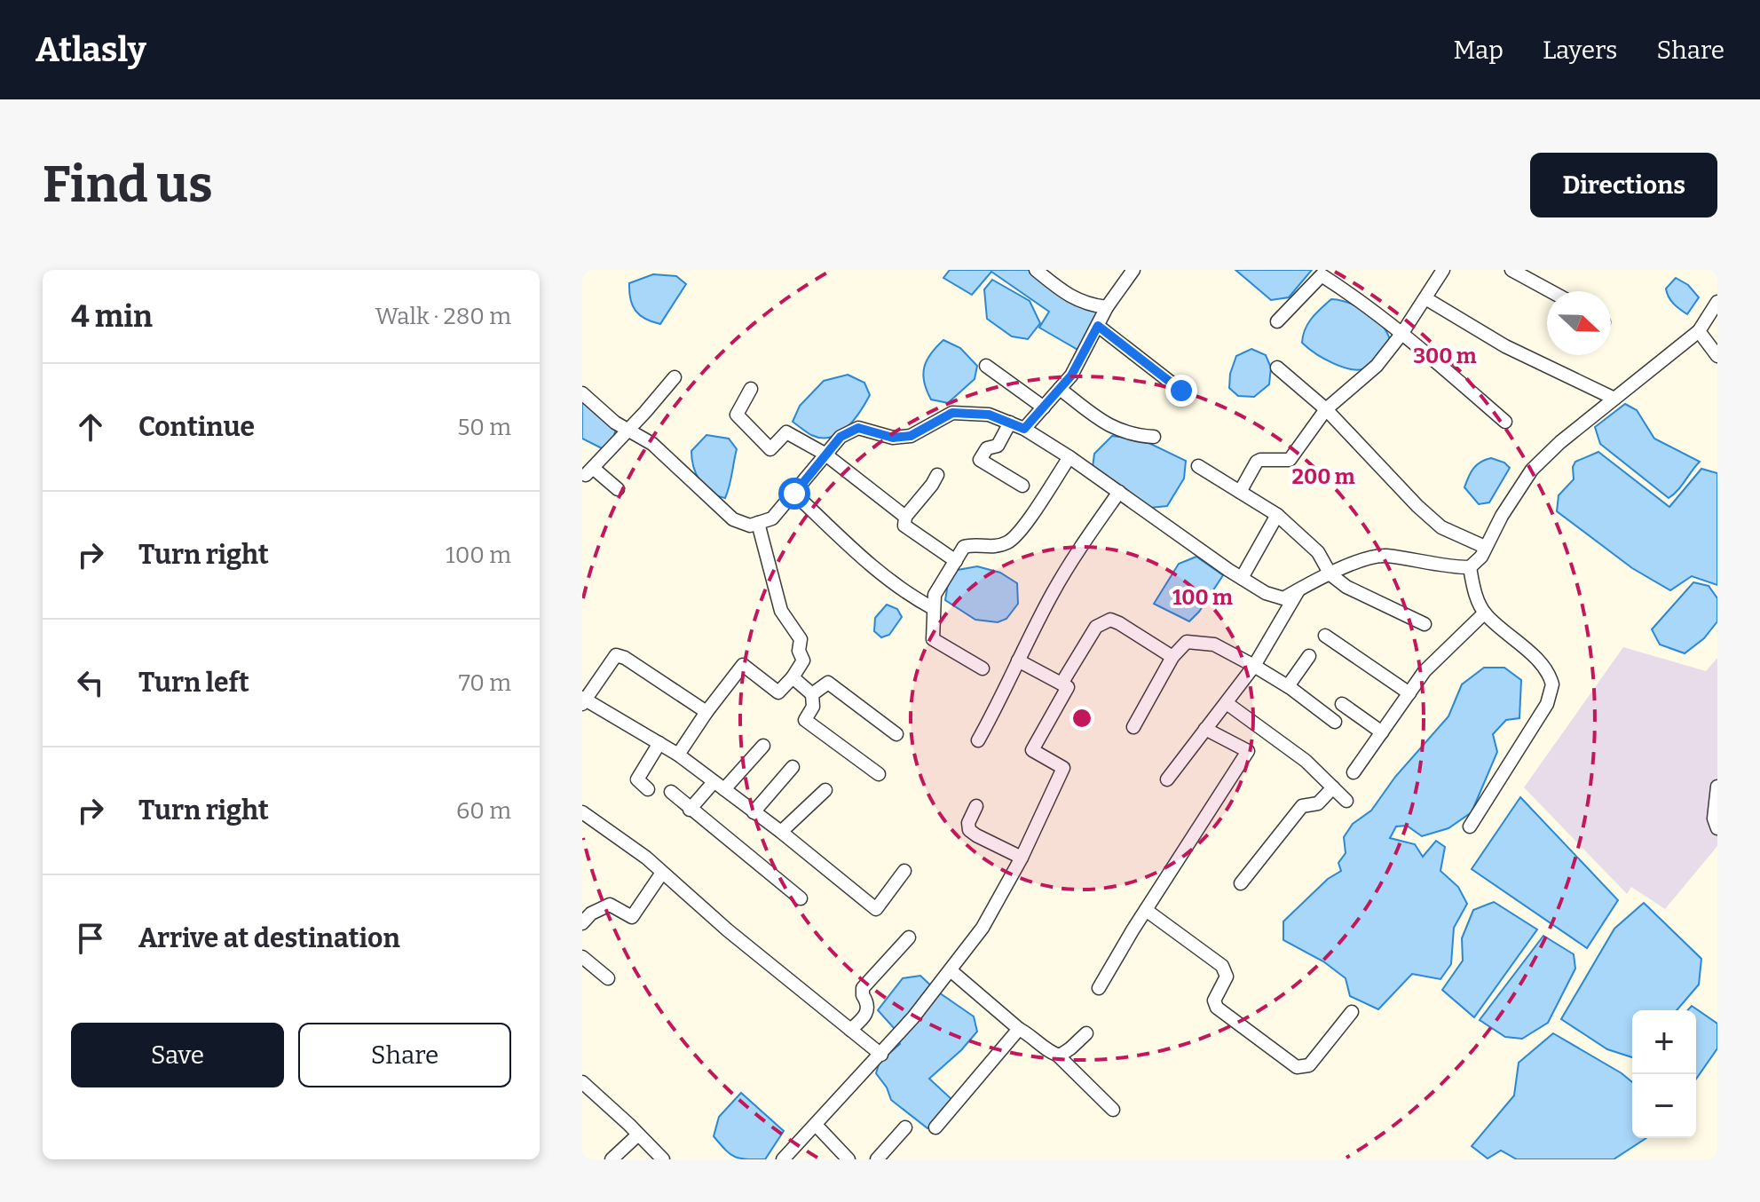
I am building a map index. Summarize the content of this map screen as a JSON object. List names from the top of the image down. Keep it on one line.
{"north":"right","page":{"header":"Atlasly","nav":["Map","Layers","Share"],"buttons":["Directions",["Save","Share"]],"title":"Find us","heading":["4 min","Walk · 280 m"],"list":[["Continue","50 m"],["Turn right","100 m"],["Turn left","70 m"],["Turn right","60 m"],"Arrive at destination"],"map_buttons":["+","−"]},"rings":["300 m","200 m","100 m"]}
